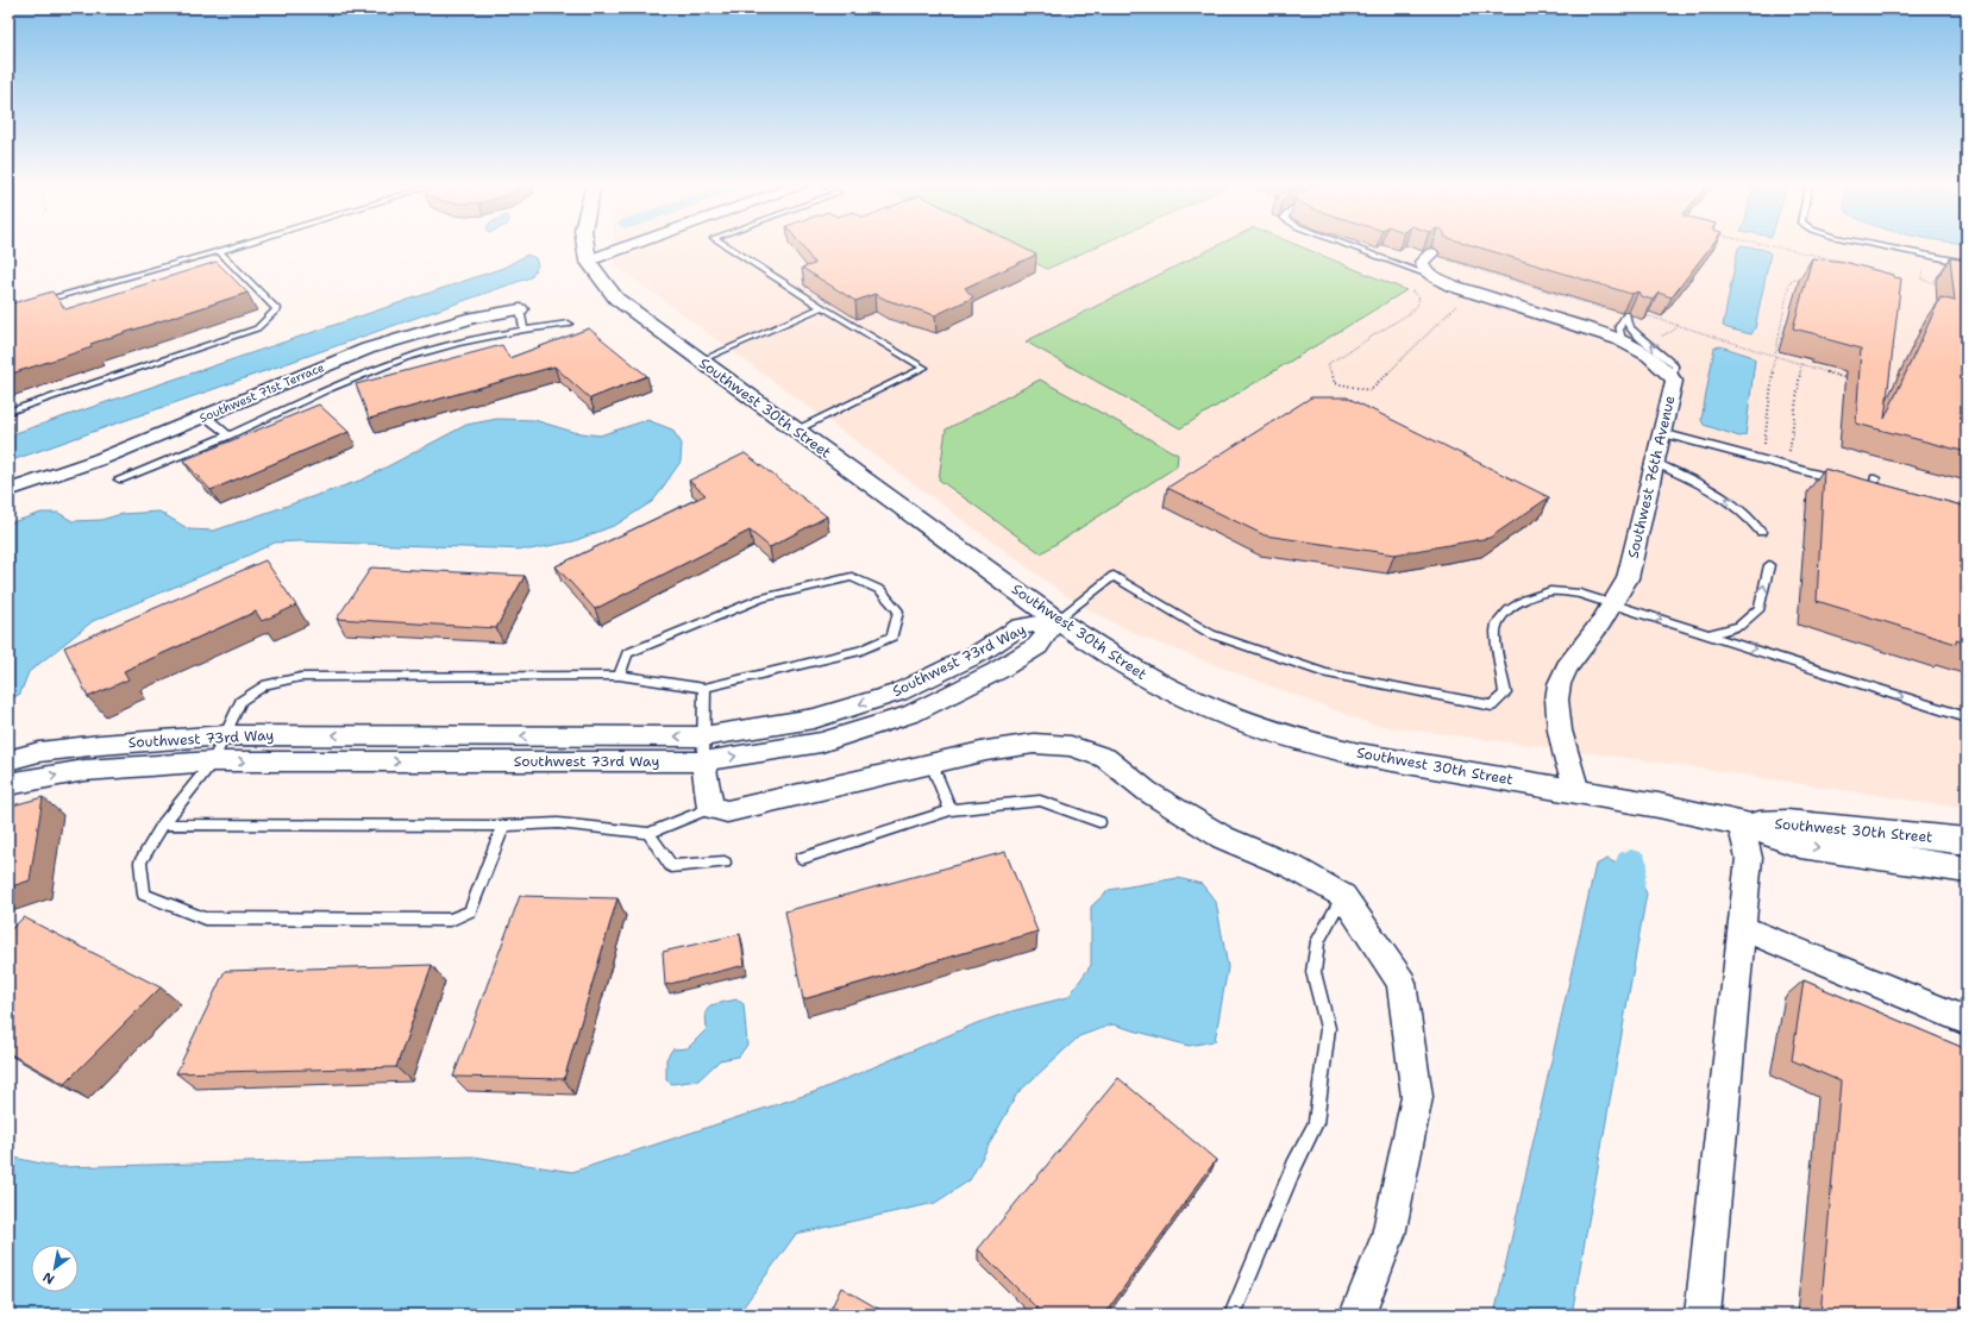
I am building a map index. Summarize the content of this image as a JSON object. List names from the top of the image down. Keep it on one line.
{"streets":{"street":["Southwest 71st Terrace","Southwest 30th Street","Southwest 76th Avenue","Southwest 73rd Way"]},"crossings":[["Southwest 30th Street","Southwest 76th Avenue"],["Southwest 30th Street","Southwest 73rd Way"]],"north":"bottom left"}
